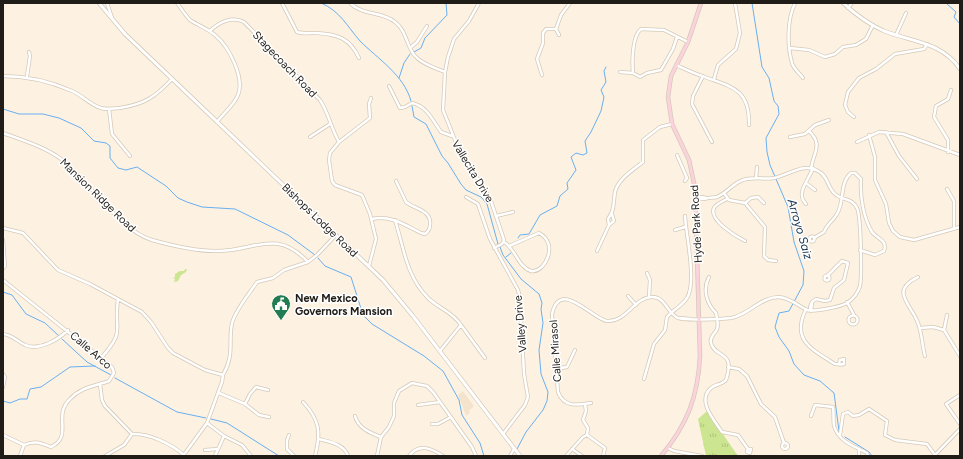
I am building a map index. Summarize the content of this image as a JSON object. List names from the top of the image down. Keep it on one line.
{"streets":{"main road":["Hyde Park Road"],"street":["Stagecoach Road","Vallecita Drive","Mansion Ridge Road","Bishops Lodge Road","Valley Drive","Calle Arco","Calle Mirasol"]},"crossings":[["Bishops Lodge Road","Valley Drive"]],"water":["Arroyo Saiz"],"places":{"public building":["New Mexico Governors Mansion"]}}
